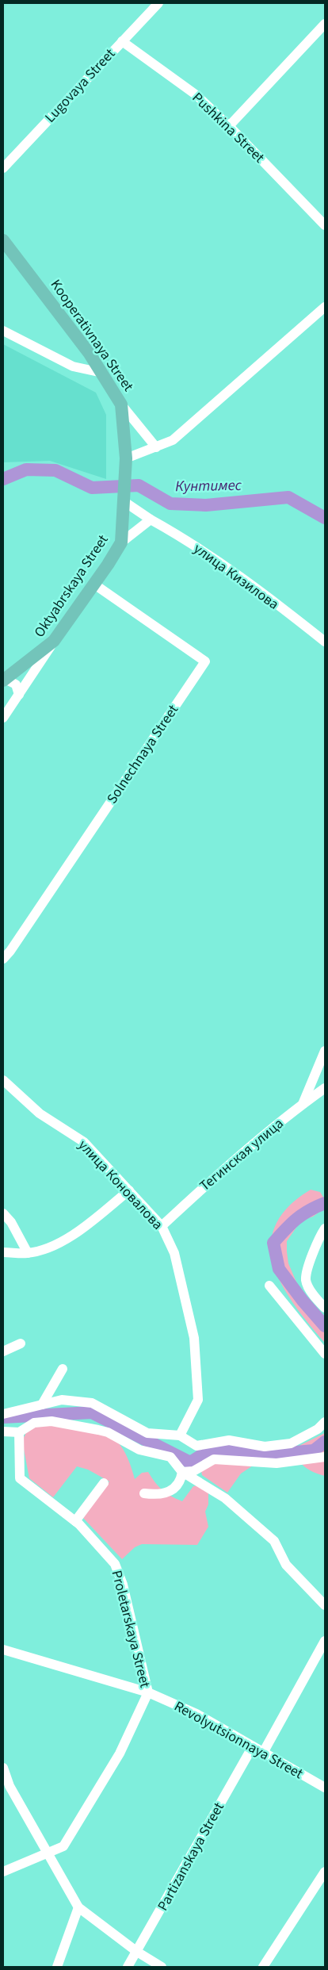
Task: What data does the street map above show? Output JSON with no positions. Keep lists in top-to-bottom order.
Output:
{
  "streets": {
    "main road": ["Kooperativnaya Street", "Oktyabrskaya Street"],
    "street": [
      "Lugovaya Street",
      "Pushkina Street",
      "улица Кизилова",
      "Solnechnaya Street",
      "Тегинская улица",
      "улица Коновалова",
      "Proletarskaya Street",
      "Revolyutsionnaya Street",
      "Partizanskaya Street"
    ]
  },
  "crossings": [
    ["Lugovaya Street", "Pushkina Street"],
    ["Kooperativnaya Street", "Oktyabrskaya Street"],
    ["улица Кизилова", "Oktyabrskaya Street"],
    ["Oktyabrskaya Street", "Solnechnaya Street"],
    ["Тегинская улица", "улица Коновалова"],
    ["Proletarskaya Street", "Revolyutsionnaya Street"],
    ["Revolyutsionnaya Street", "Partizanskaya Street"]
  ],
  "water": ["Кунтимес"]
}
